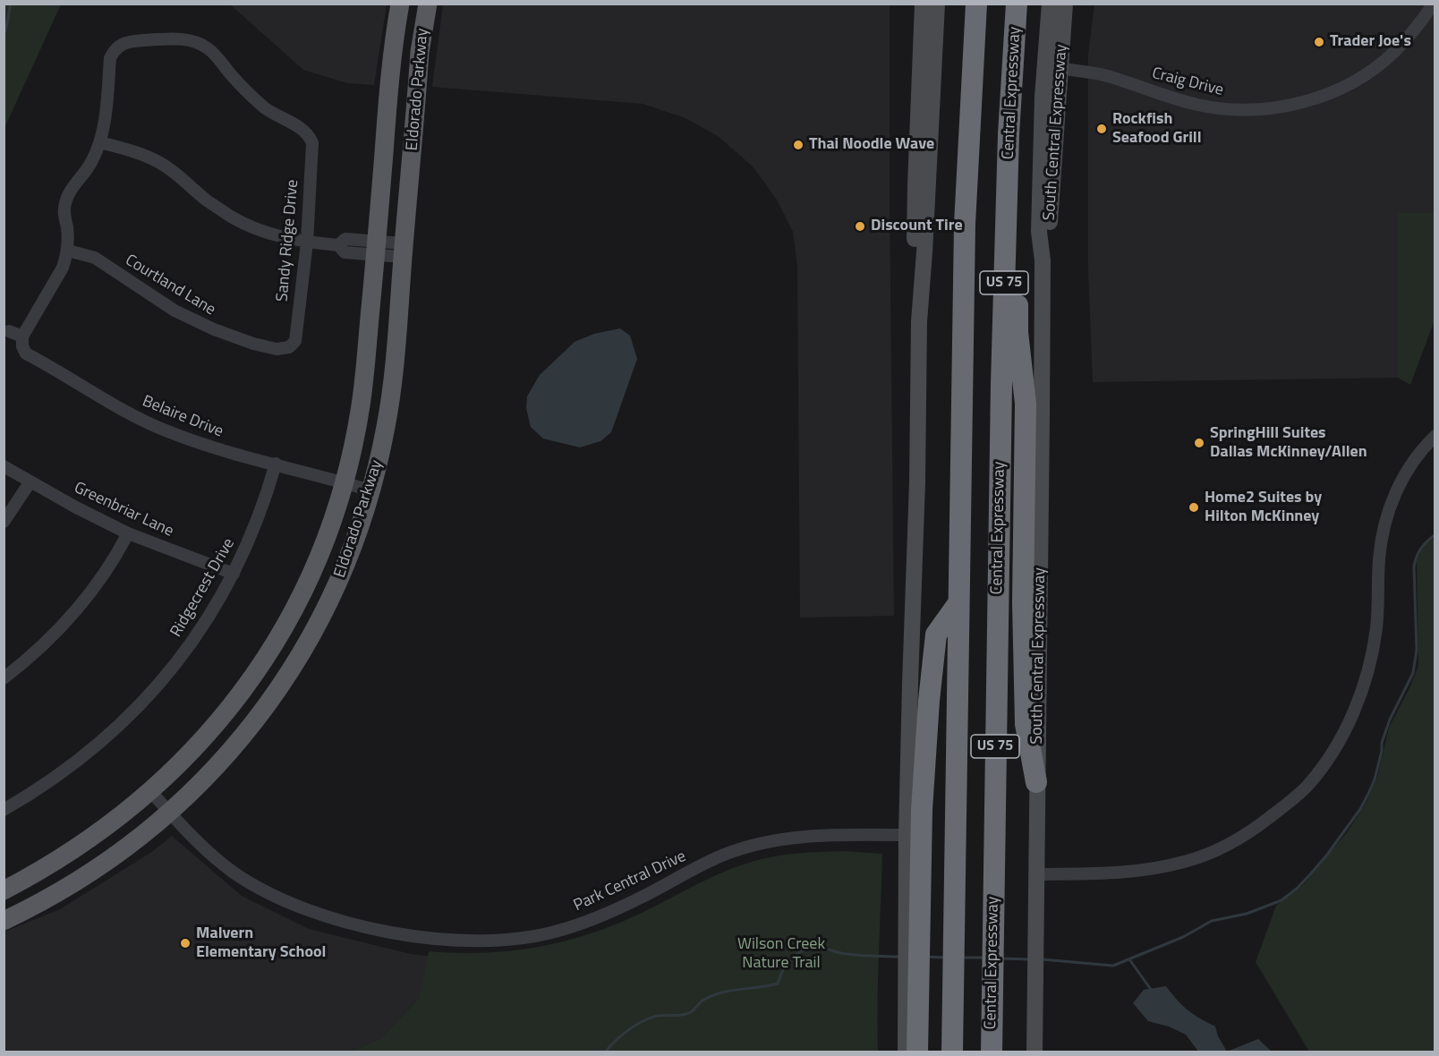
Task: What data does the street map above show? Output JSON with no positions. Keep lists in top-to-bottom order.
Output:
{
  "streets": {
    "highway": ["Central Expressway", "US 75"],
    "main road": ["Eldorado Parkway", "South Central Expressway"],
    "street": [
      "Craig Drive",
      "Sandy Ridge Drive",
      "Courtland Lane",
      "Belaire Drive",
      "Greenbriar Lane",
      "Ridgecrest Drive",
      "Park Central Drive"
    ]
  },
  "crossings": [
    ["Craig Drive", "South Central Expressway"],
    ["Eldorado Parkway", "Belaire Drive"],
    ["Eldorado Parkway", "Park Central Drive"],
    ["Sandy Ridge Drive", "Courtland Lane"],
    ["Belaire Drive", "Ridgecrest Drive"],
    ["Greenbriar Lane", "Ridgecrest Drive"]
  ],
  "parks": ["Wilson Creek Nature Trail"],
  "places": [
    "Trader Joe's",
    "Rockfish Seafood Grill",
    "Thai Noodle Wave",
    "Discount Tire",
    "SpringHill Suites Dallas McKinney/Allen",
    "Home2 Suites by Hilton McKinney",
    "Malvern Elementary School"
  ]
}
